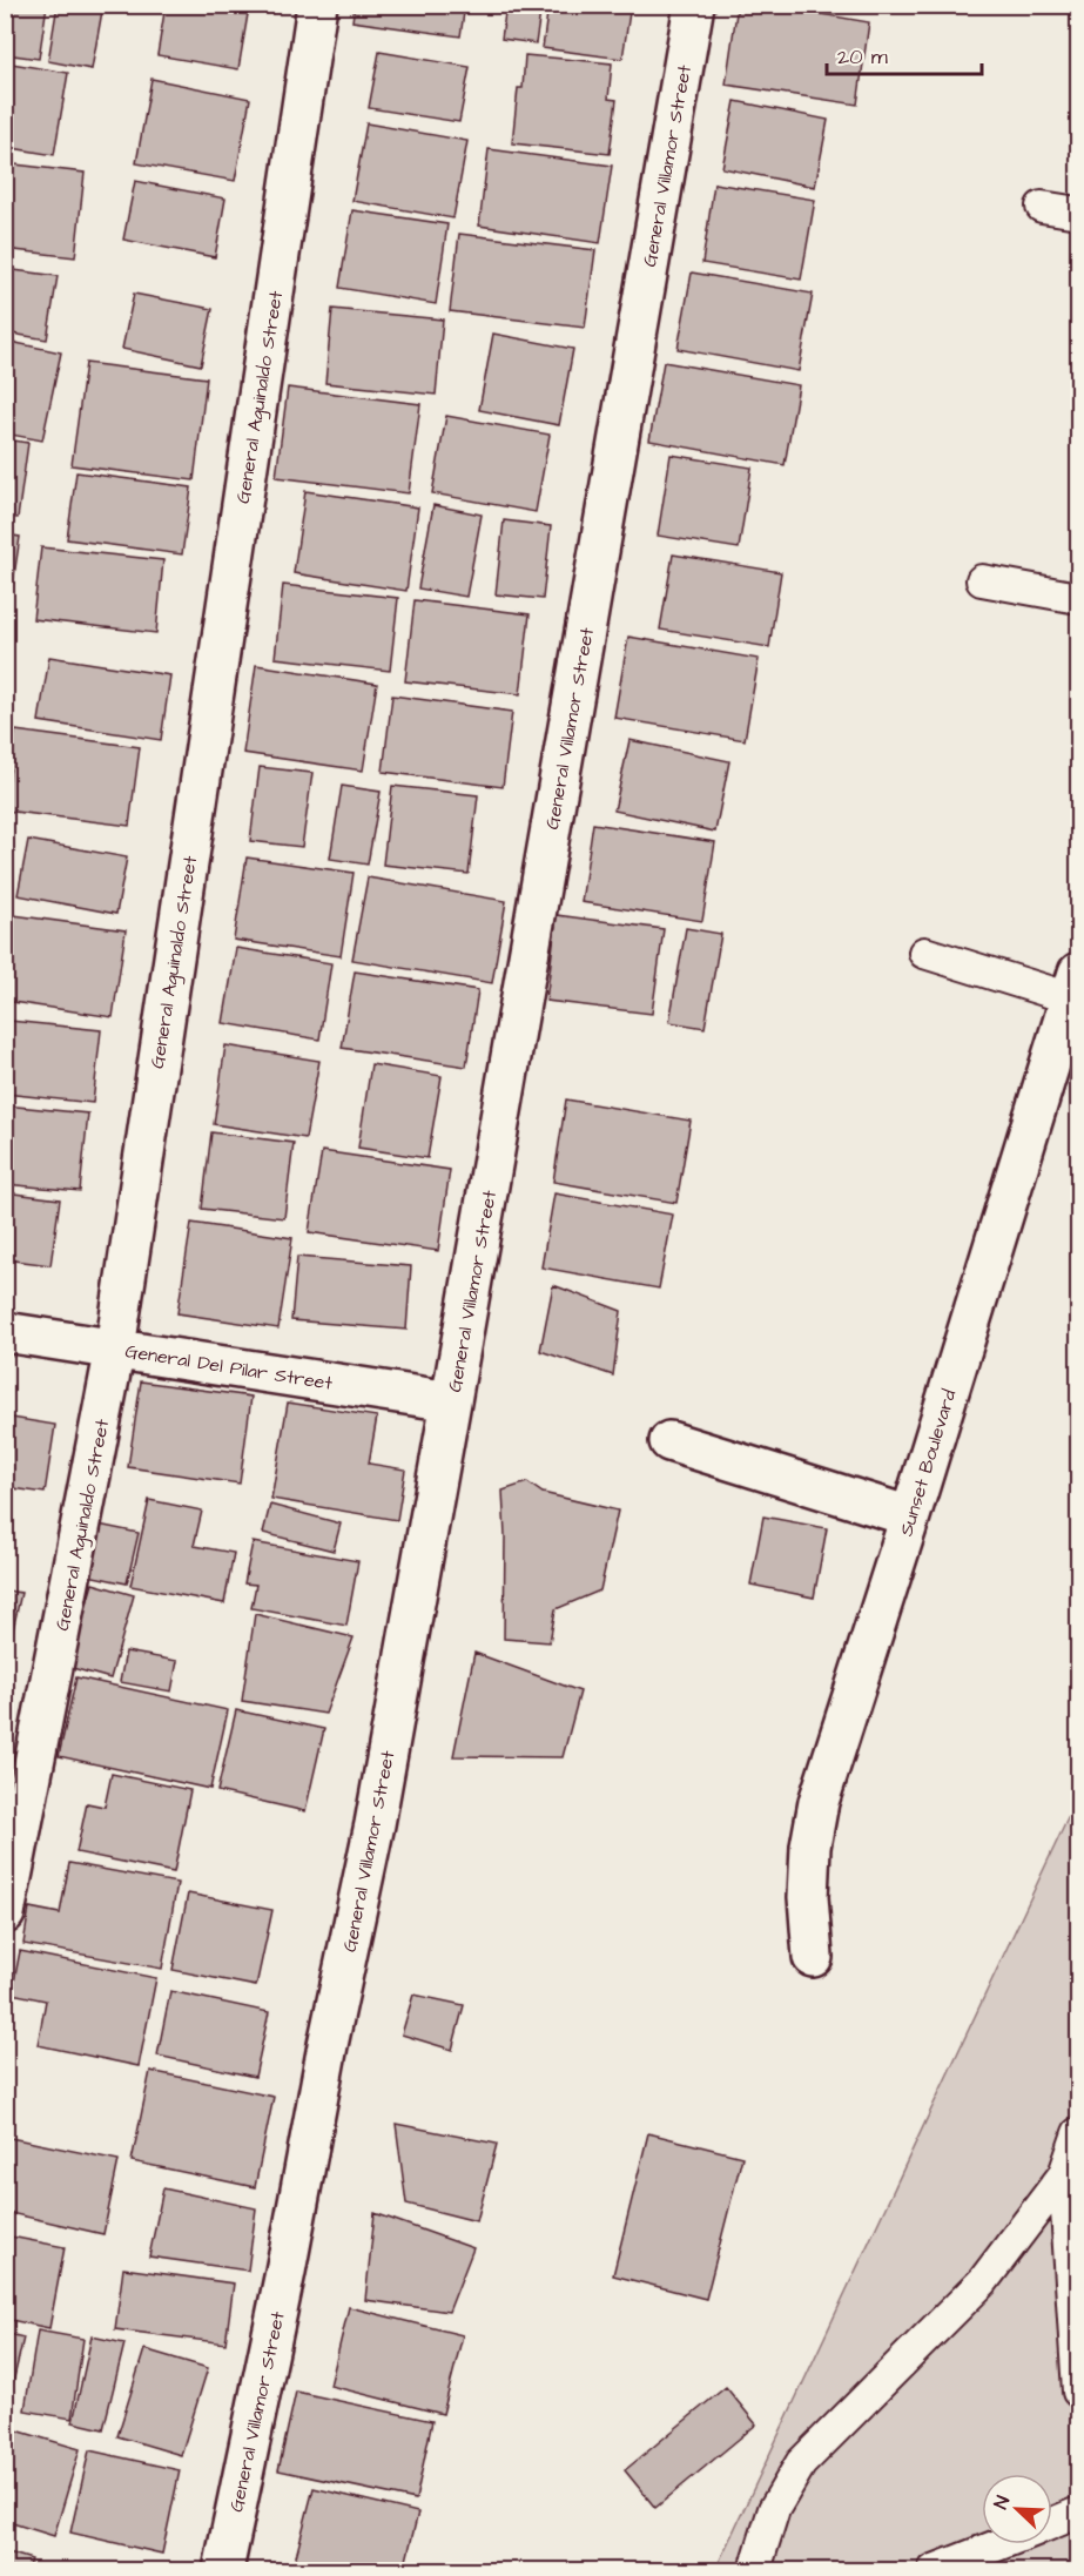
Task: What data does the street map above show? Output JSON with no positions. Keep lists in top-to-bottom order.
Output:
{
  "streets": {
    "street": [
      "General Villamor Street",
      "General Aguinaldo Street",
      "General Del Pilar Street",
      "Sunset Boulevard"
    ]
  },
  "crossings": [
    ["General Villamor Street", "General Del Pilar Street"],
    ["General Aguinaldo Street", "General Del Pilar Street"]
  ],
  "scale_bar": "20 m",
  "north": "top left"
}
